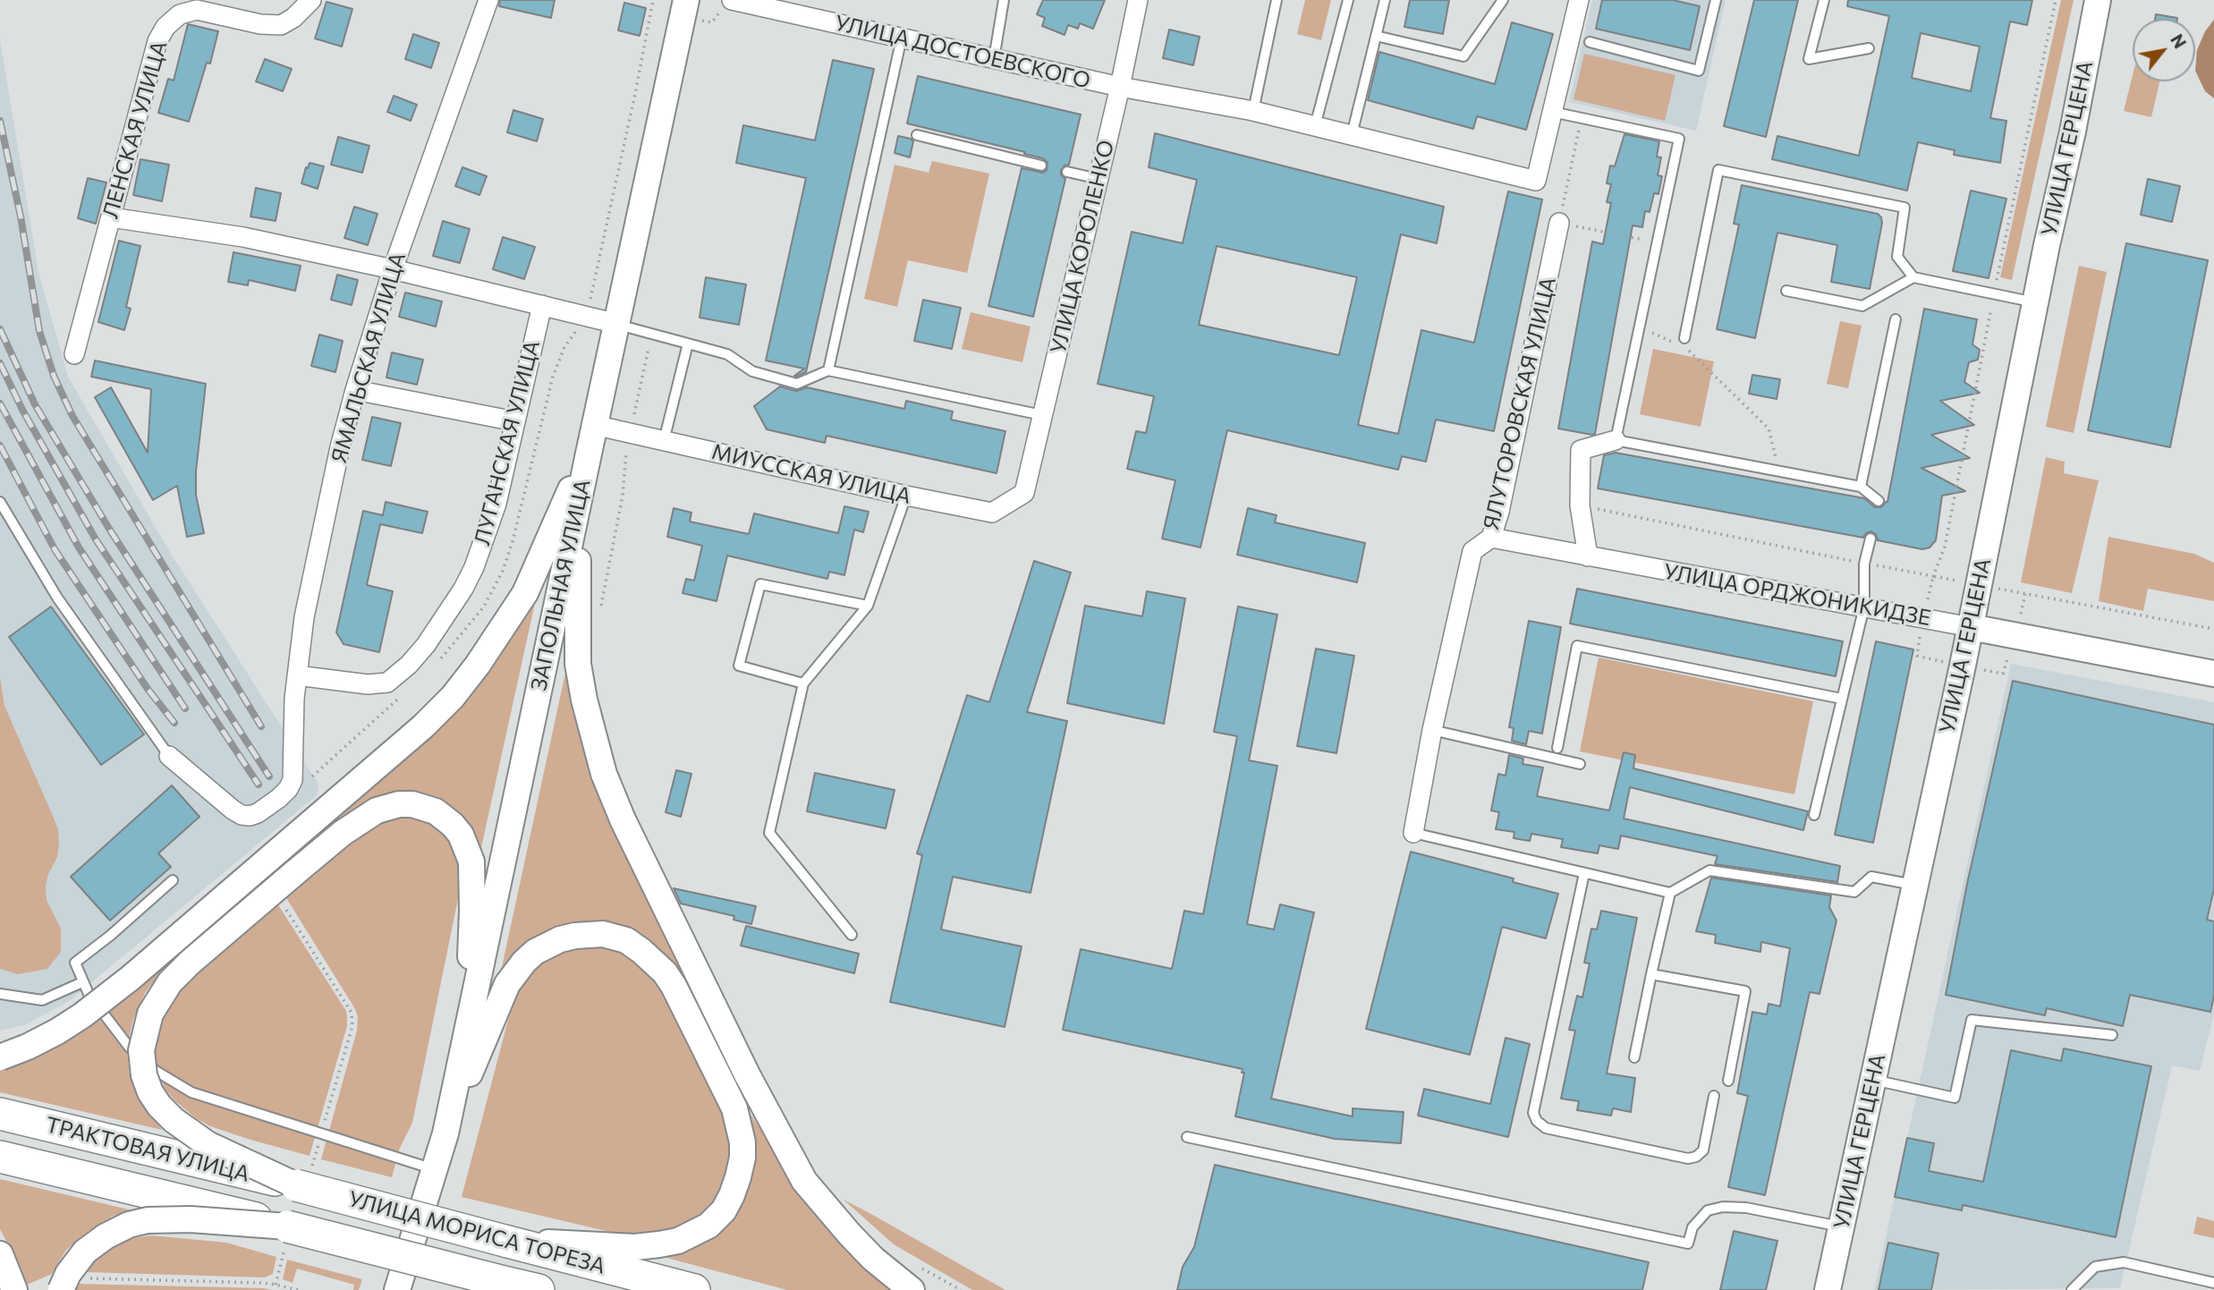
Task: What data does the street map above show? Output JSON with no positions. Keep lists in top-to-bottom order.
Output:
{
  "streets": {
    "main road": ["ТРАКТОВАЯ УЛИЦА", "УЛИЦА МОРИСА ТОРЕЗА"],
    "street": [
      "УЛИЦА ДОСТОЕВСКОГО",
      "ЛЕНСКАЯ УЛИЦА",
      "УЛИЦА ГЕРЦЕНА",
      "УЛИЦА КОРОЛЕНКО",
      "ЯМАЛЬСКАЯ УЛИЦА",
      "ЯЛУТОРОВСКАЯ УЛИЦА",
      "ЛУГАНСКАЯ УЛИЦА",
      "МИУССКАЯ УЛИЦА",
      "ЗАПОЛЬНАЯ УЛИЦА",
      "УЛИЦА ОРДЖОНИКИДЗЕ"
    ]
  },
  "crossings": [
    ["УЛИЦА ДОСТОЕВСКОГО", "УЛИЦА КОРОЛЕНКО"],
    ["УЛИЦА ГЕРЦЕНА", "УЛИЦА ОРДЖОНИКИДЗЕ"],
    ["УЛИЦА КОРОЛЕНКО", "МИУССКАЯ УЛИЦА"],
    ["ЯМАЛЬСКАЯ УЛИЦА", "ЛУГАНСКАЯ УЛИЦА"],
    ["ЯЛУТОРОВСКАЯ УЛИЦА", "УЛИЦА ОРДЖОНИКИДЗЕ"],
    ["МИУССКАЯ УЛИЦА", "ЗАПОЛЬНАЯ УЛИЦА"],
    ["ТРАКТОВАЯ УЛИЦА", "УЛИЦА МОРИСА ТОРЕЗА"]
  ],
  "north": "top right"
}
